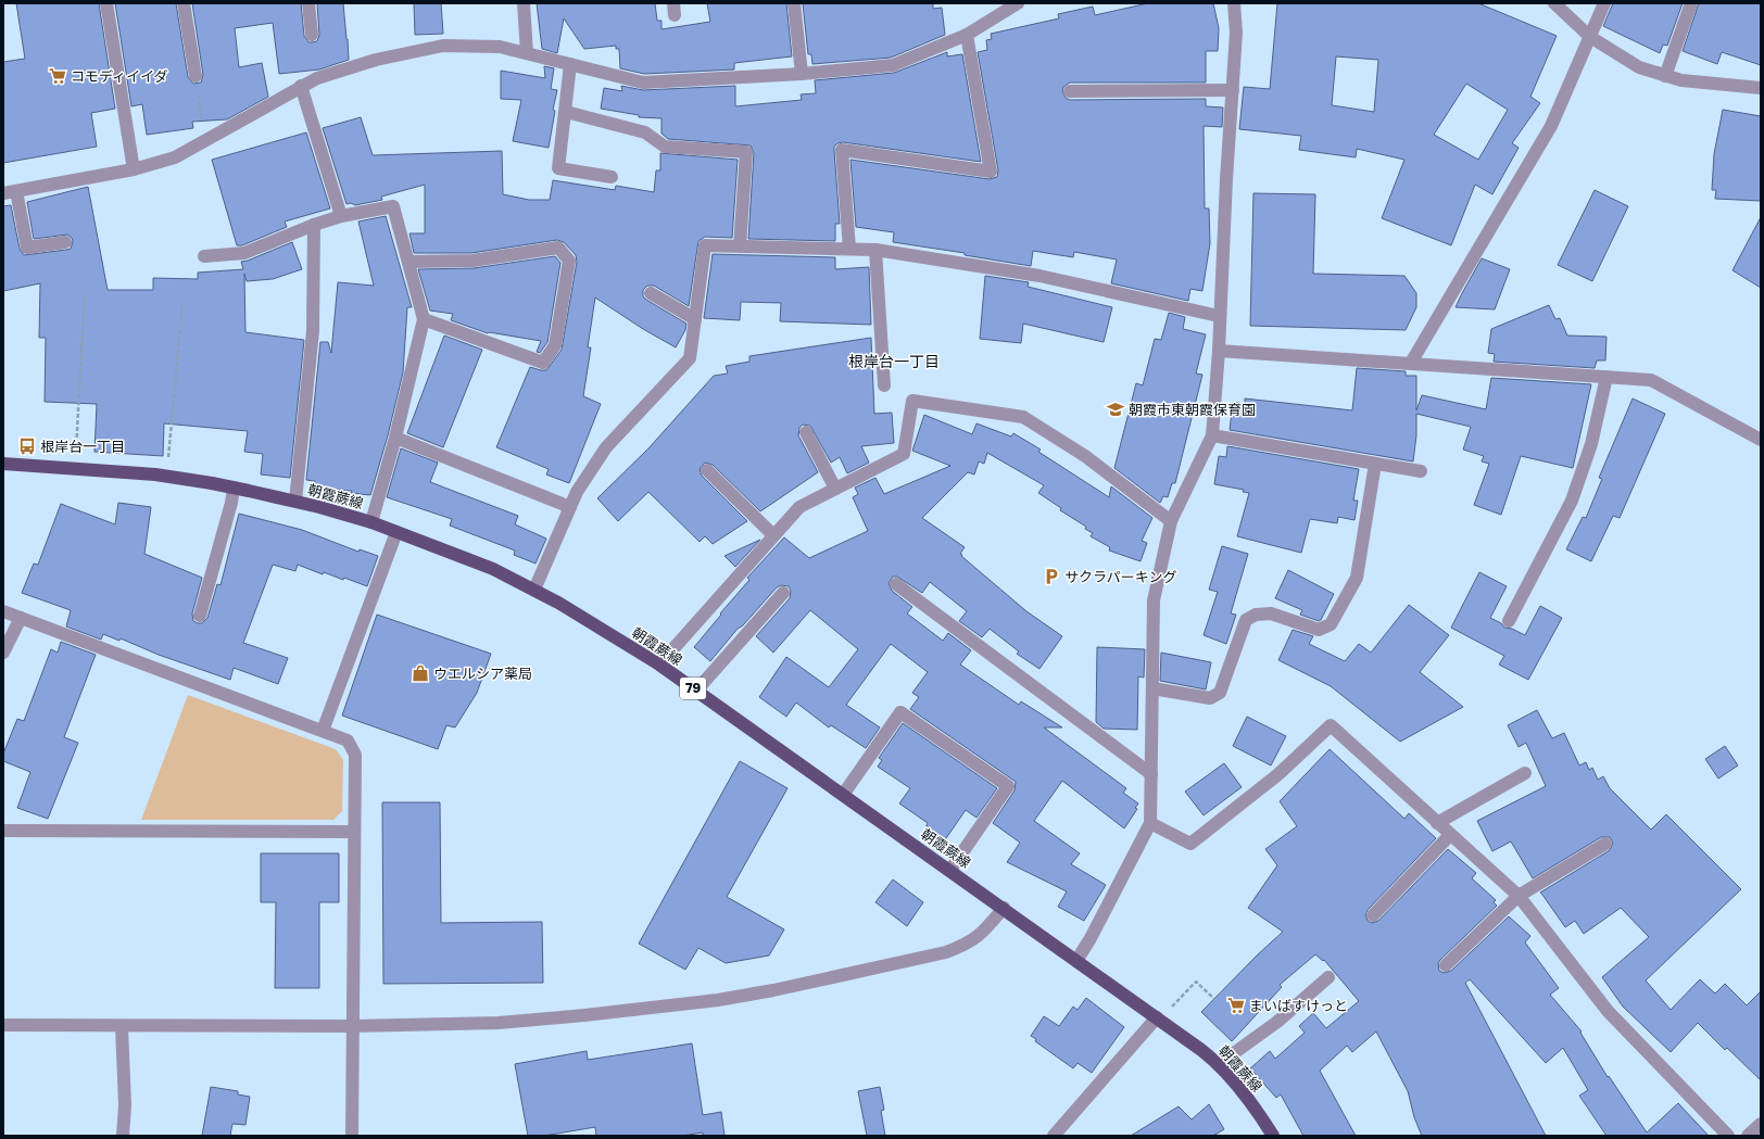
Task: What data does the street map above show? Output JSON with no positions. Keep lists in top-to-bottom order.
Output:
{
  "streets": {
    "main road": ["朝霞蕨線", "79"]
  },
  "districts": ["根岸台一丁目"],
  "places": {
    "supermarket": ["コモディイイダ", "まいばすけっと"],
    "school or university": ["朝霞市東朝霞保育園"],
    "bus stop": ["根岸台一丁目"],
    "parking": ["サクラパーキング"],
    "shop": ["ウエルシア薬局"]
  }
}
